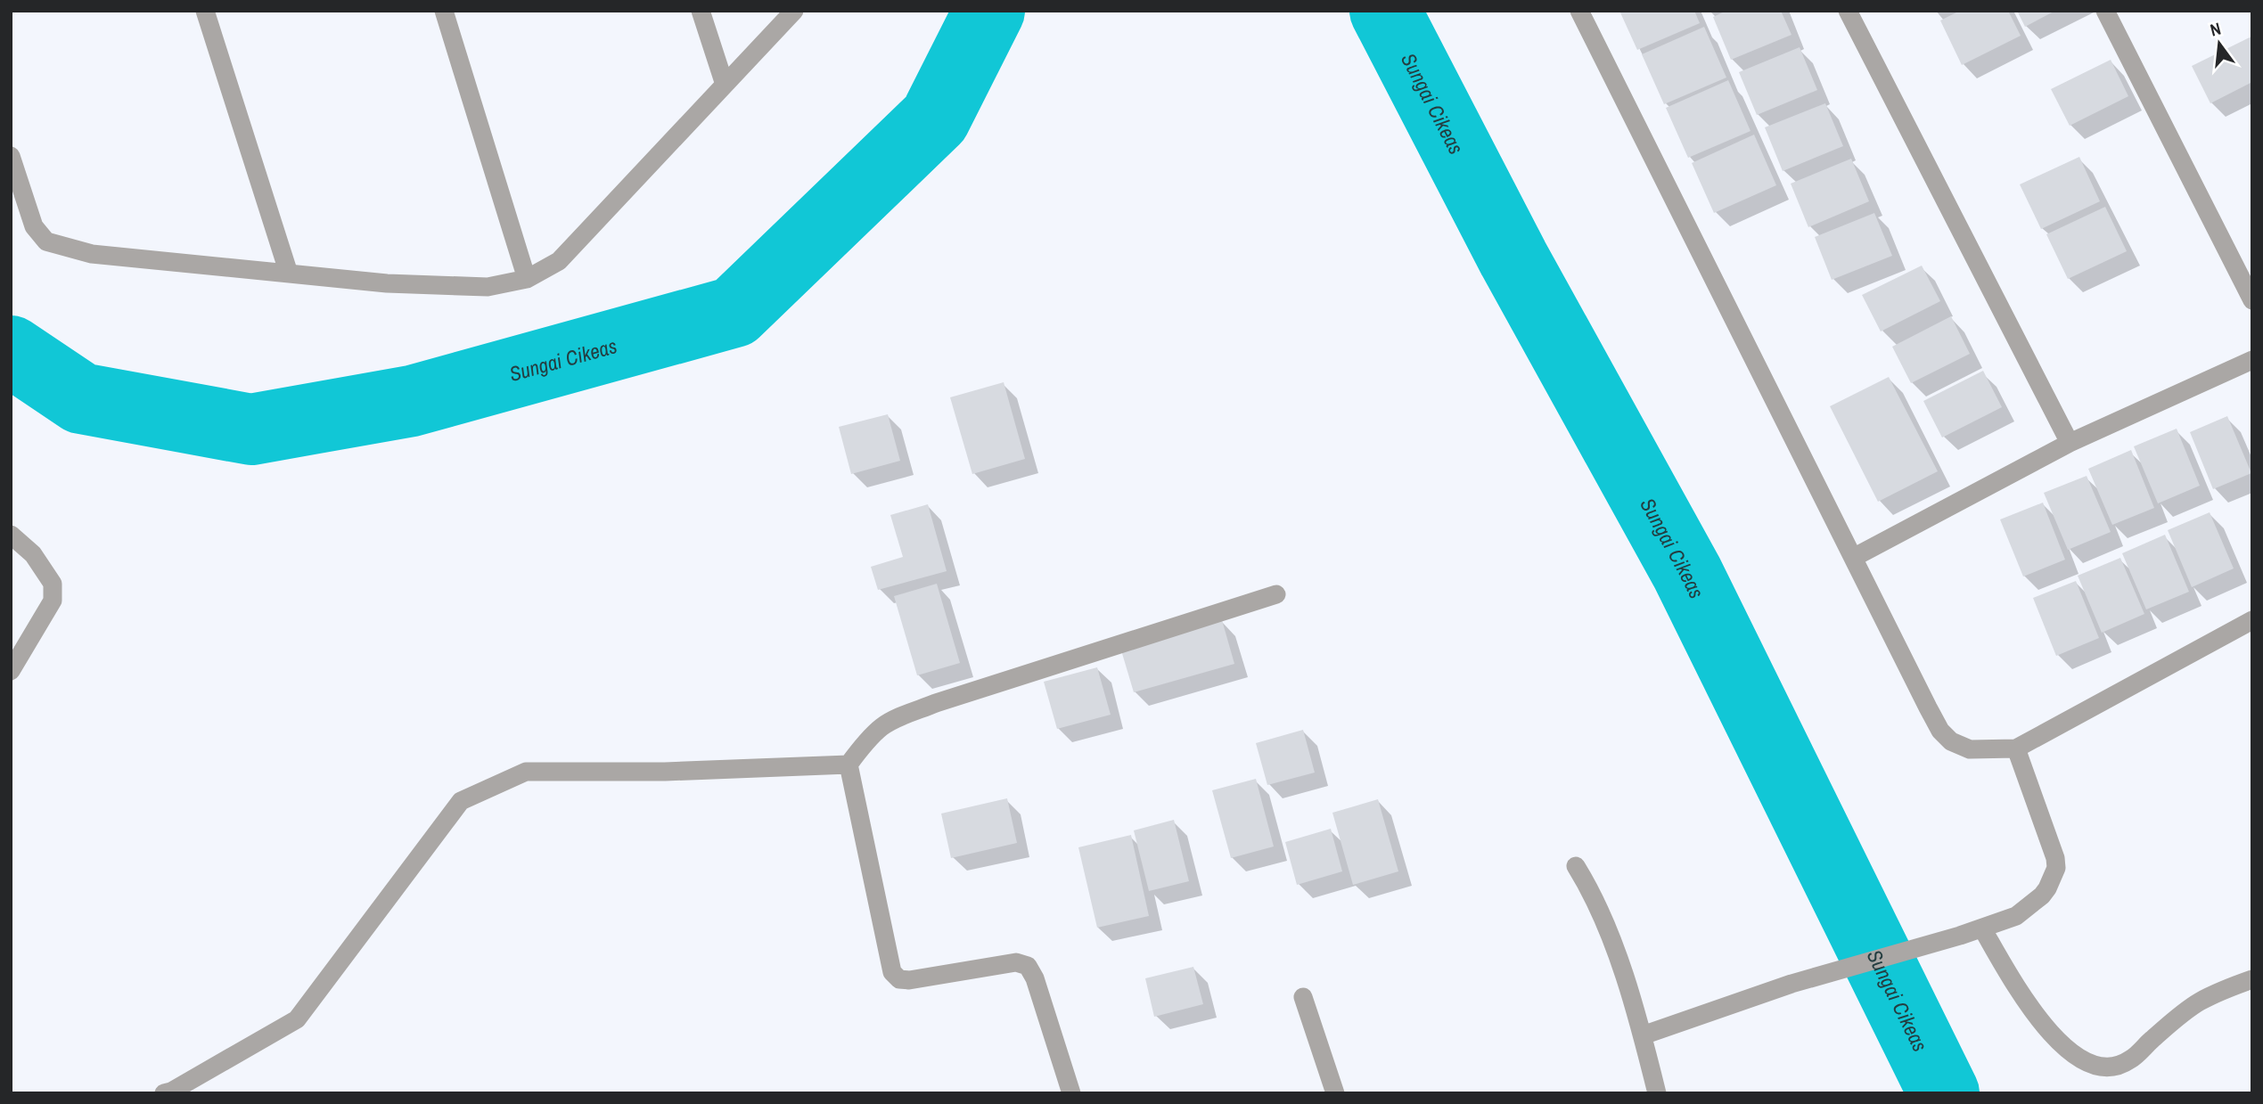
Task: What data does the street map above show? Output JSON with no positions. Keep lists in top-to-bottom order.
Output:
{
  "water": ["Sungai Cikeas"],
  "north": "top"
}
